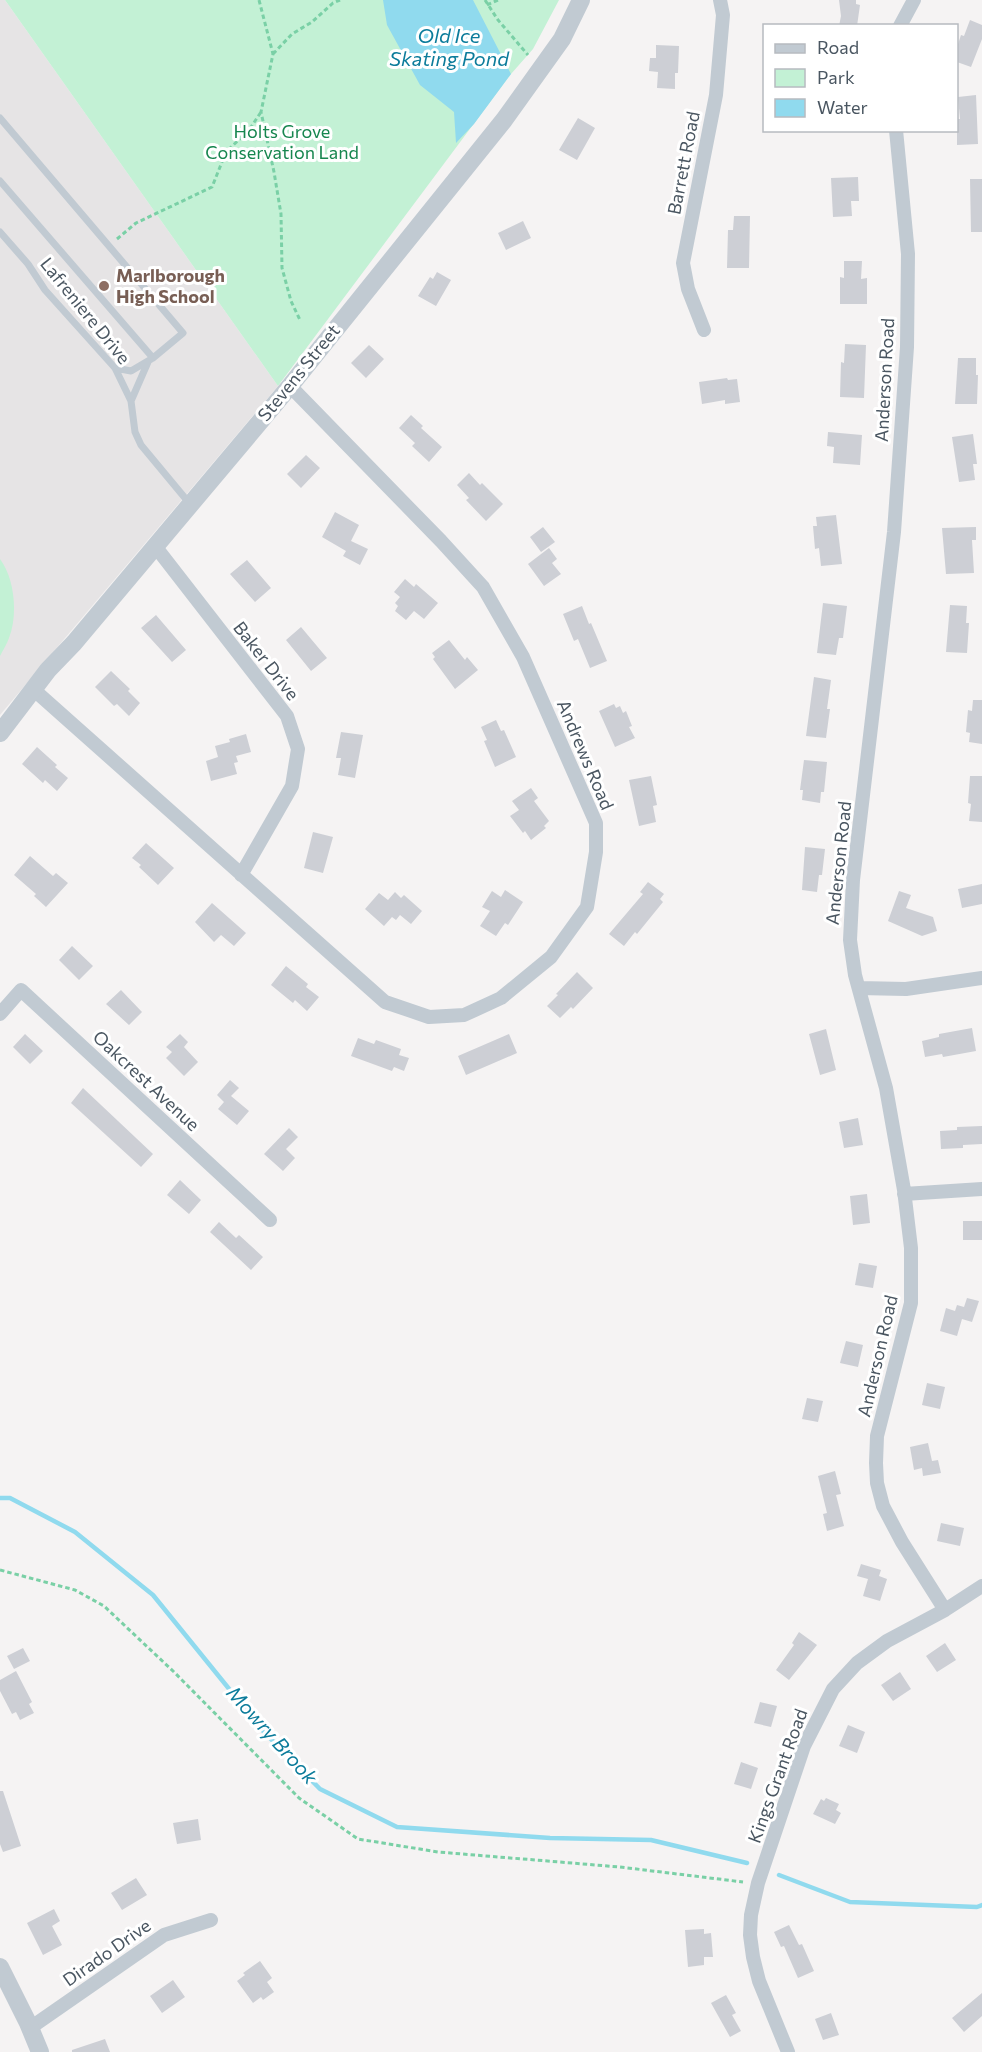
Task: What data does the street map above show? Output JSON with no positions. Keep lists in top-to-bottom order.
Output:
{
  "streets": {
    "street": [
      "Barrett Road",
      "Stevens Street",
      "Anderson Road",
      "Baker Drive",
      "Andrews Road",
      "Oakcrest Avenue",
      "Kings Grant Road",
      "Dirado Drive"
    ],
    "lane": ["Lafreniere Drive"]
  },
  "crossings": [
    ["Lafreniere Drive", "Stevens Street"],
    ["Stevens Street", "Baker Drive"],
    ["Stevens Street", "Andrews Road"],
    ["Anderson Road", "Kings Grant Road"],
    ["Baker Drive", "Andrews Road"]
  ],
  "water": ["Old Ice Skating Pond", "Mowry Brook"],
  "parks": ["Holts Grove Conservation Land"],
  "places": ["Marlborough High School"],
  "legend": ["Road", "Park", "Water"]
}
